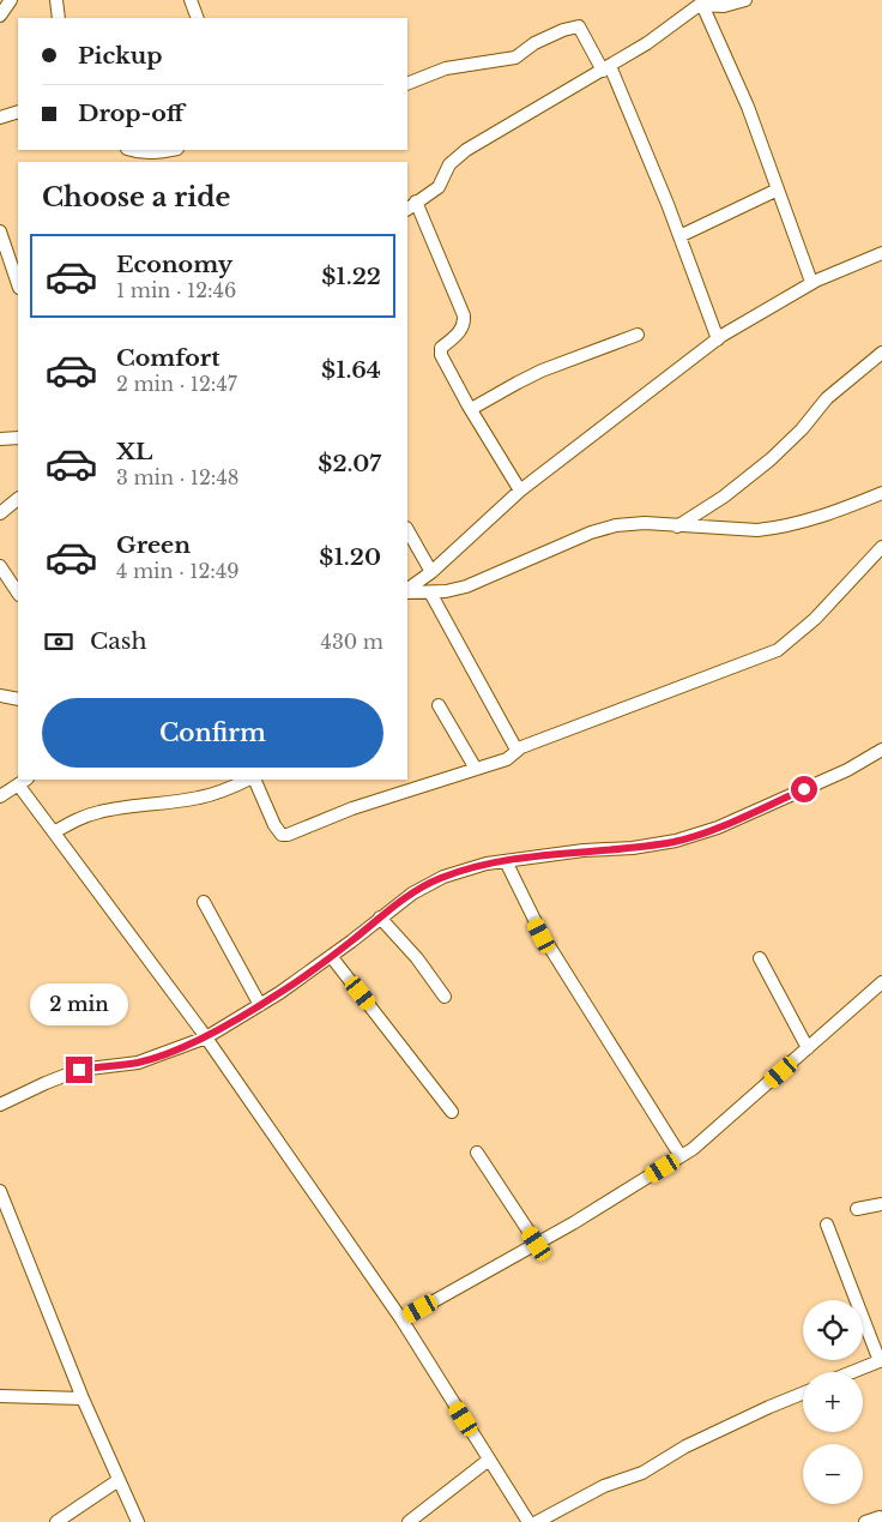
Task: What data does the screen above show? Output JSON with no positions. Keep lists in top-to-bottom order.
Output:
{
  "page": {
    "banner": ["Pickup", "Drop-off"],
    "heading": "Choose a ride",
    "list": [
      {
        "name": "Economy",
        "note": "1 min · 12:46",
        "value": "$1.22"
      },
      {
        "name": "Comfort",
        "note": "2 min · 12:47",
        "value": "$1.64"
      },
      {
        "name": "XL",
        "note": "3 min · 12:48",
        "value": "$2.07"
      },
      {
        "name": "Green",
        "note": "4 min · 12:49",
        "value": "$1.20"
      }
    ],
    "pay": ["Cash", "430 m"],
    "buttons": "Confirm",
    "bubble": "2 min",
    "map_buttons": ["+", "−"]
  }
}
